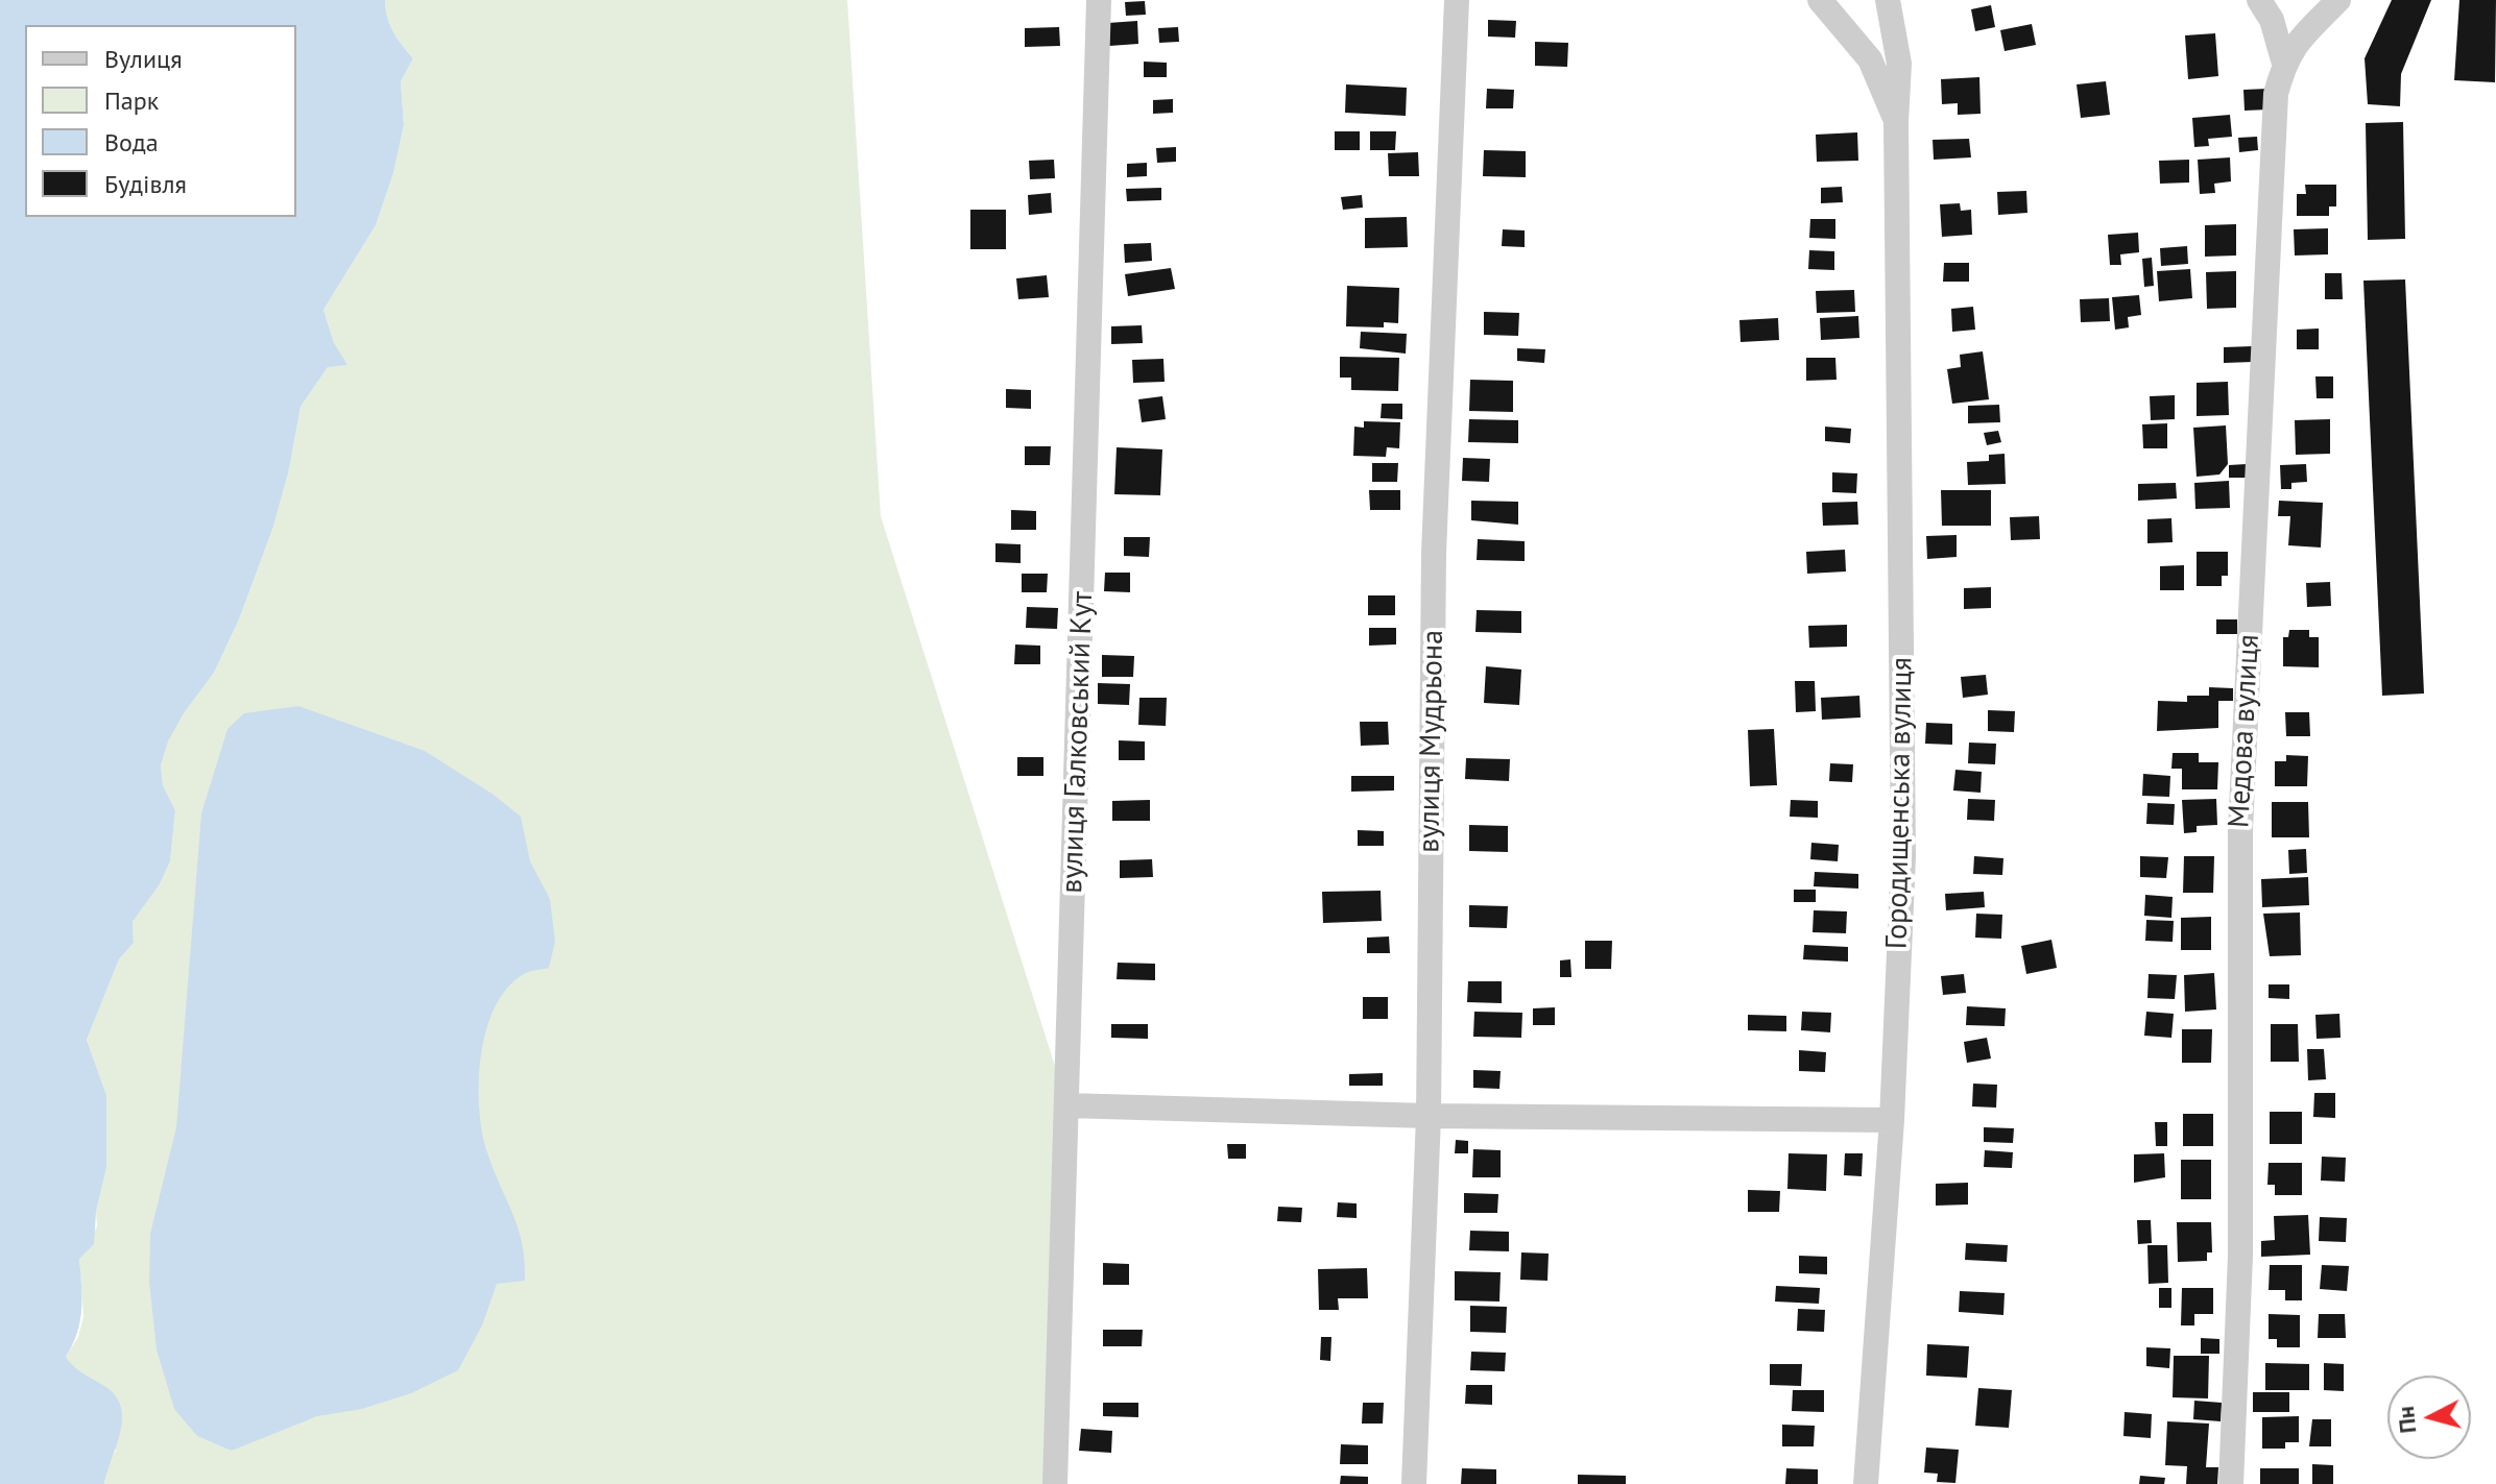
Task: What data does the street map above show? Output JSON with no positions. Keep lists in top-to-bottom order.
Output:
{
  "streets": {
    "street": [
      "Медова вулиця",
      "вулиця Мудрьона",
      "вулиця Галковський Кут",
      "Городищенська вулиця"
    ]
  },
  "legend": [
    "Вулиця",
    "Парк",
    "Вода",
    "Будівля"
  ],
  "north": "left"
}
